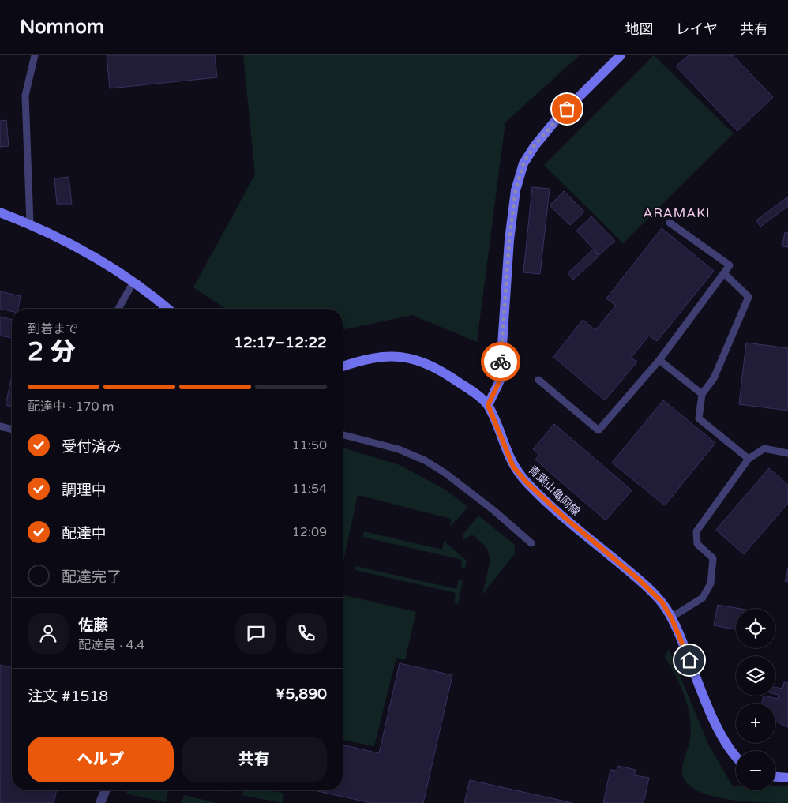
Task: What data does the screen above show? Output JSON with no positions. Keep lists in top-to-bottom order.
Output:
{
  "streets": {
    "street": ["青葉山亀岡線"]
  },
  "districts": ["ARAMAKI"],
  "page": {
    "header": "Nomnom",
    "nav": ["地図", "レイヤ", "共有"],
    "heading": ["2 分", "到着まで", "12:17–12:22"],
    "panel": [
      "佐藤",
      "配達員 · 4.4",
      "注文 #1518",
      "¥5,890"
    ],
    "bar": "配達中 · 170 m",
    "list": [
      ["受付済み", "11:50"],
      ["調理中", "11:54"],
      ["配達中", "12:09"],
      "配達完了"
    ],
    "map_buttons": ["+", "−"],
    "buttons": ["ヘルプ", "共有"]
  }
}
